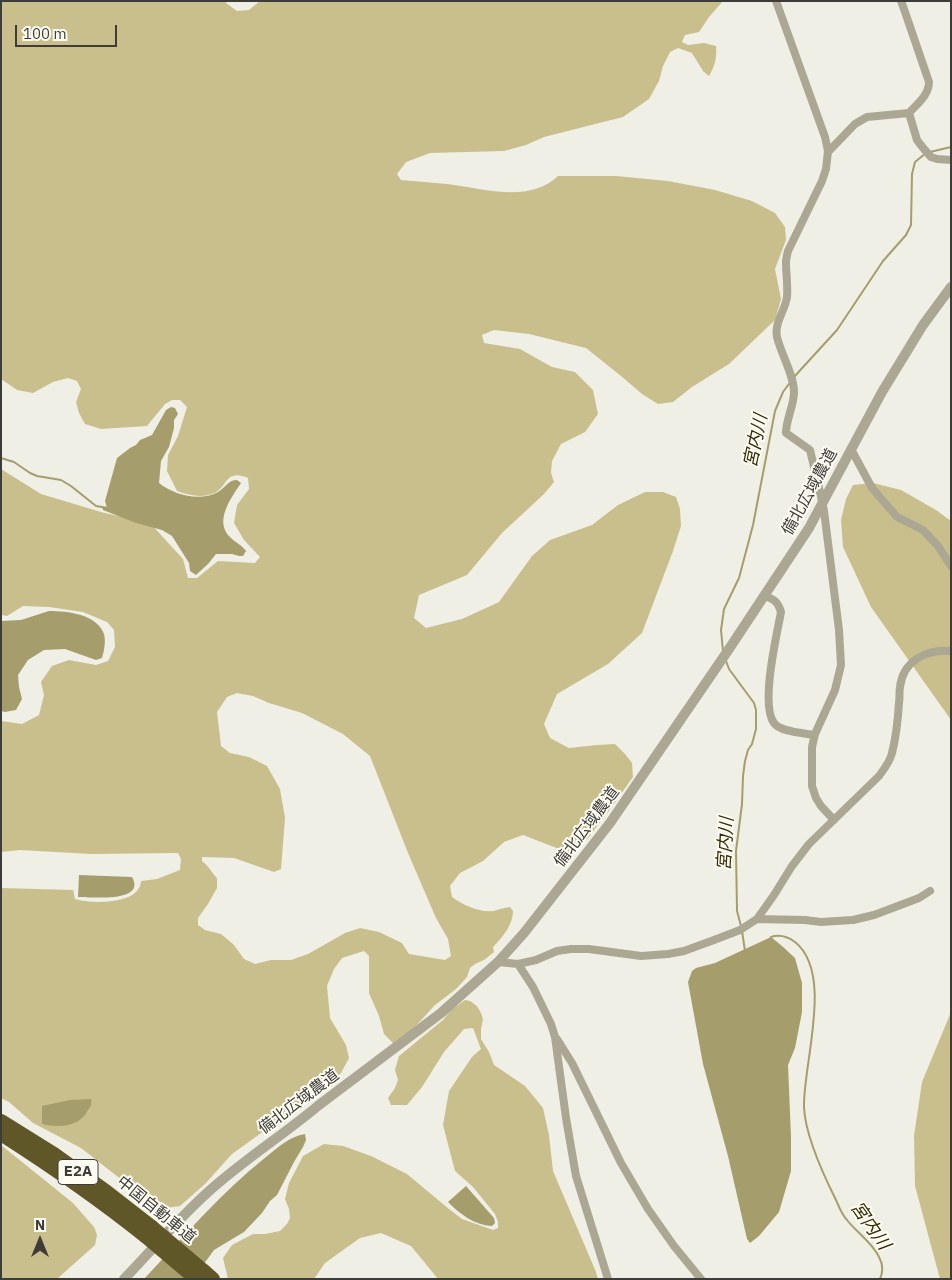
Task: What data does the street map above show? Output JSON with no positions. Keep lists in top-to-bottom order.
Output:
{
  "streets": {
    "highway": ["E2A", "中国自動車道"],
    "street": ["備北広域農道"]
  },
  "water": ["宮内川"],
  "scale_bar": "100 m",
  "north": "top"
}
